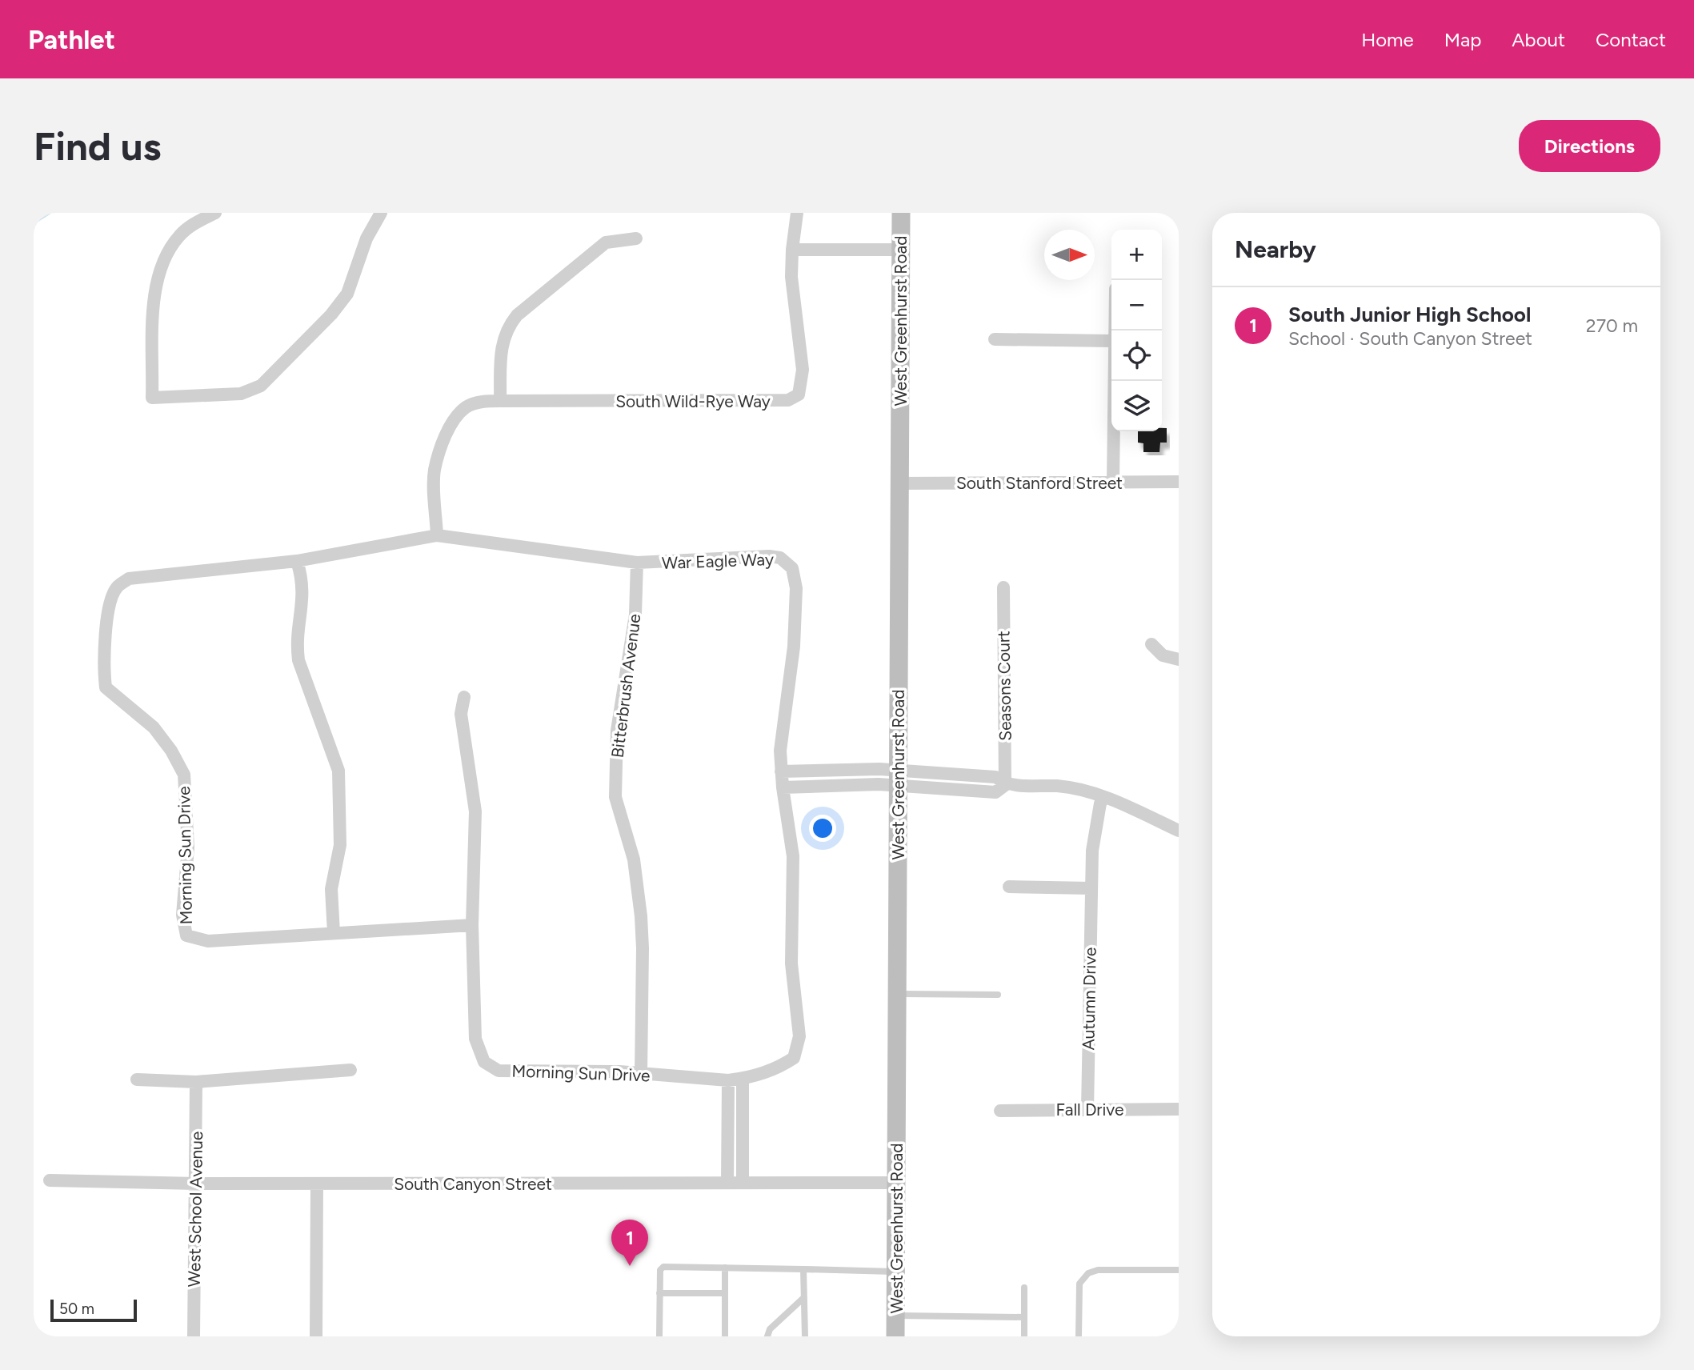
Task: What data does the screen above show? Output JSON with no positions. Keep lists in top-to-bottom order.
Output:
{
  "streets": {
    "main road": ["West Greenhurst Road"],
    "street": [
      "South Wild-Rye Way",
      "South Stanford Street",
      "War Eagle Way",
      "Bitterbrush Avenue",
      "Seasons Court",
      "Morning Sun Drive",
      "Autumn Drive",
      "Fall Drive",
      "South Canyon Street",
      "West School Avenue"
    ]
  },
  "crossings": [
    ["West Greenhurst Road", "South Stanford Street"],
    ["West Greenhurst Road", "South Canyon Street"],
    ["War Eagle Way", "Bitterbrush Avenue"],
    ["War Eagle Way", "Morning Sun Drive"],
    ["Bitterbrush Avenue", "Morning Sun Drive"],
    ["Autumn Drive", "Fall Drive"],
    ["South Canyon Street", "West School Avenue"]
  ],
  "scale_bar": "50 m",
  "north": "right",
  "page": {
    "header": "Pathlet",
    "nav": [
      "Home",
      "Map",
      "About",
      "Contact"
    ],
    "buttons": "Directions",
    "title": "Find us",
    "heading": "Nearby",
    "map_buttons": ["+", "−"],
    "list": [
      {
        "mark": "1",
        "name": "South Junior High School",
        "note": "School · South Canyon Street",
        "value": "270 m"
      }
    ],
    "pins": "1",
    "scale": "50 m"
  }
}
